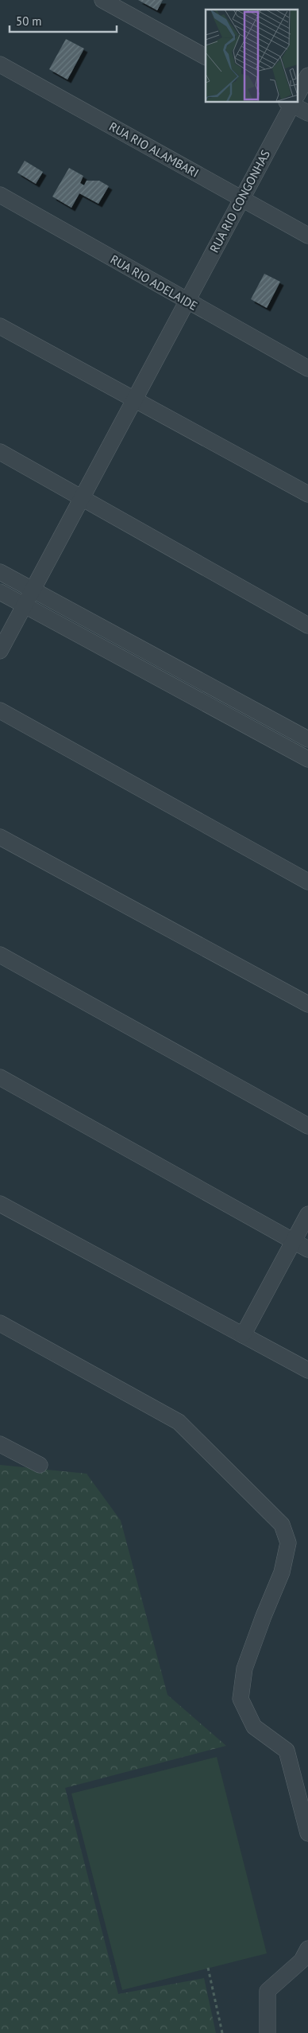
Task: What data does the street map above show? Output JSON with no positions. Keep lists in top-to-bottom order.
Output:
{
  "streets": {
    "street": ["RUA RIO ALAMBARI", "RUA RIO CONGONHAS", "RUA RIO ADELAIDE"]
  },
  "crossings": [
    ["RUA RIO ALAMBARI", "RUA RIO CONGONHAS"],
    ["RUA RIO CONGONHAS", "RUA RIO ADELAIDE"]
  ],
  "scale_bar": "50 m"
}
